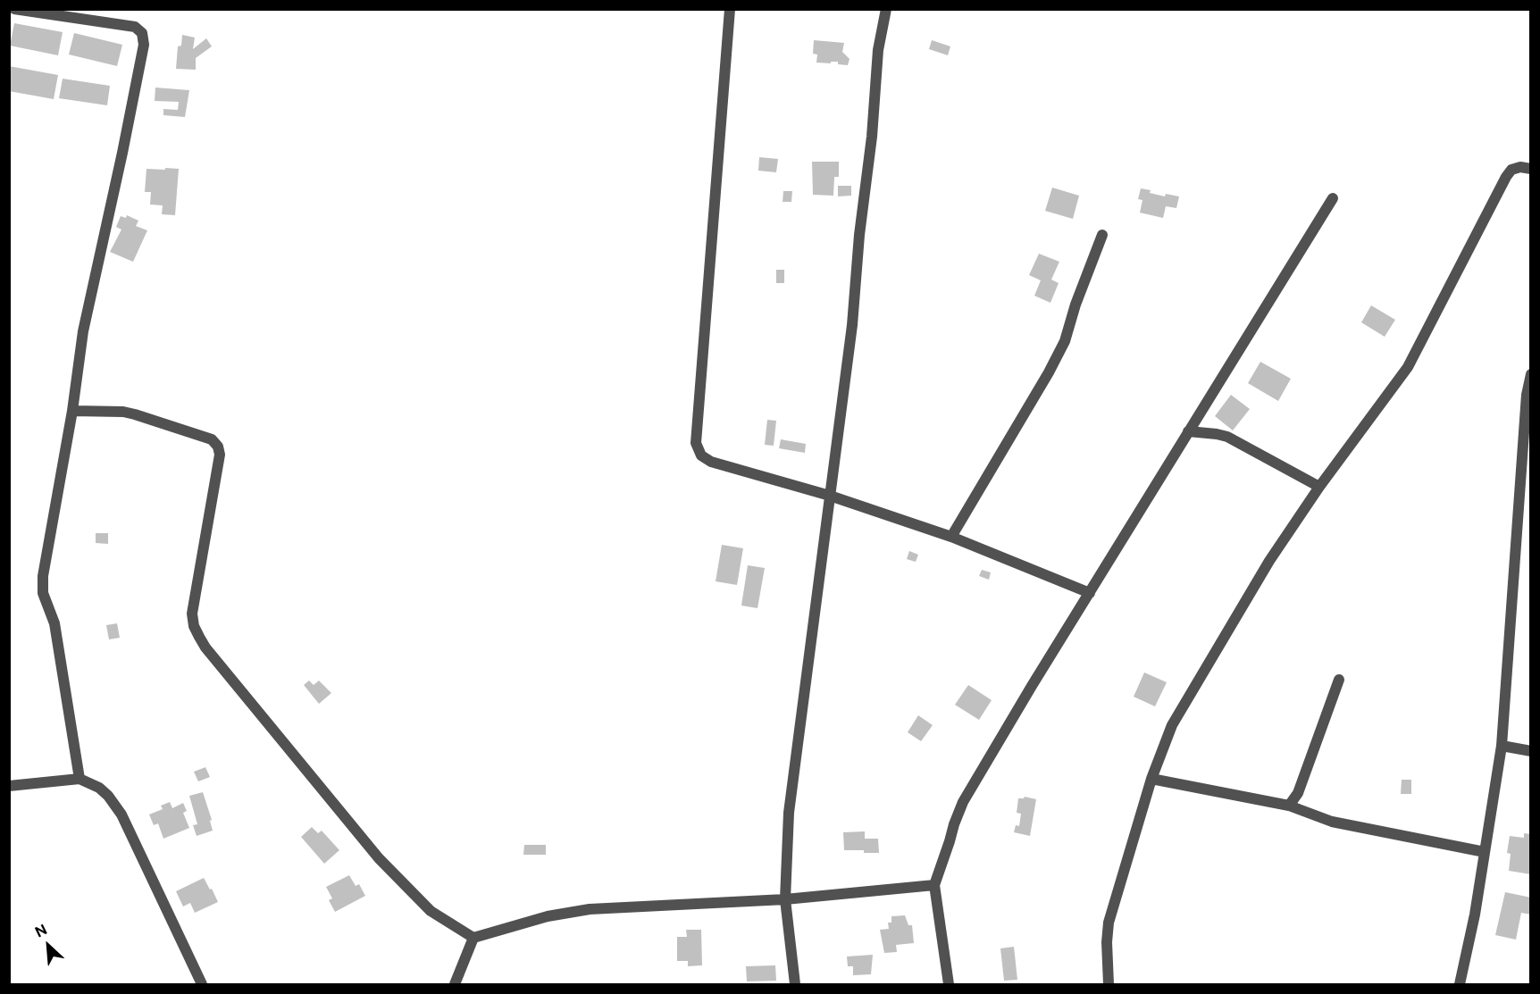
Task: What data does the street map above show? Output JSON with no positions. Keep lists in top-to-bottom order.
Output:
{
  "north": "top left"
}
